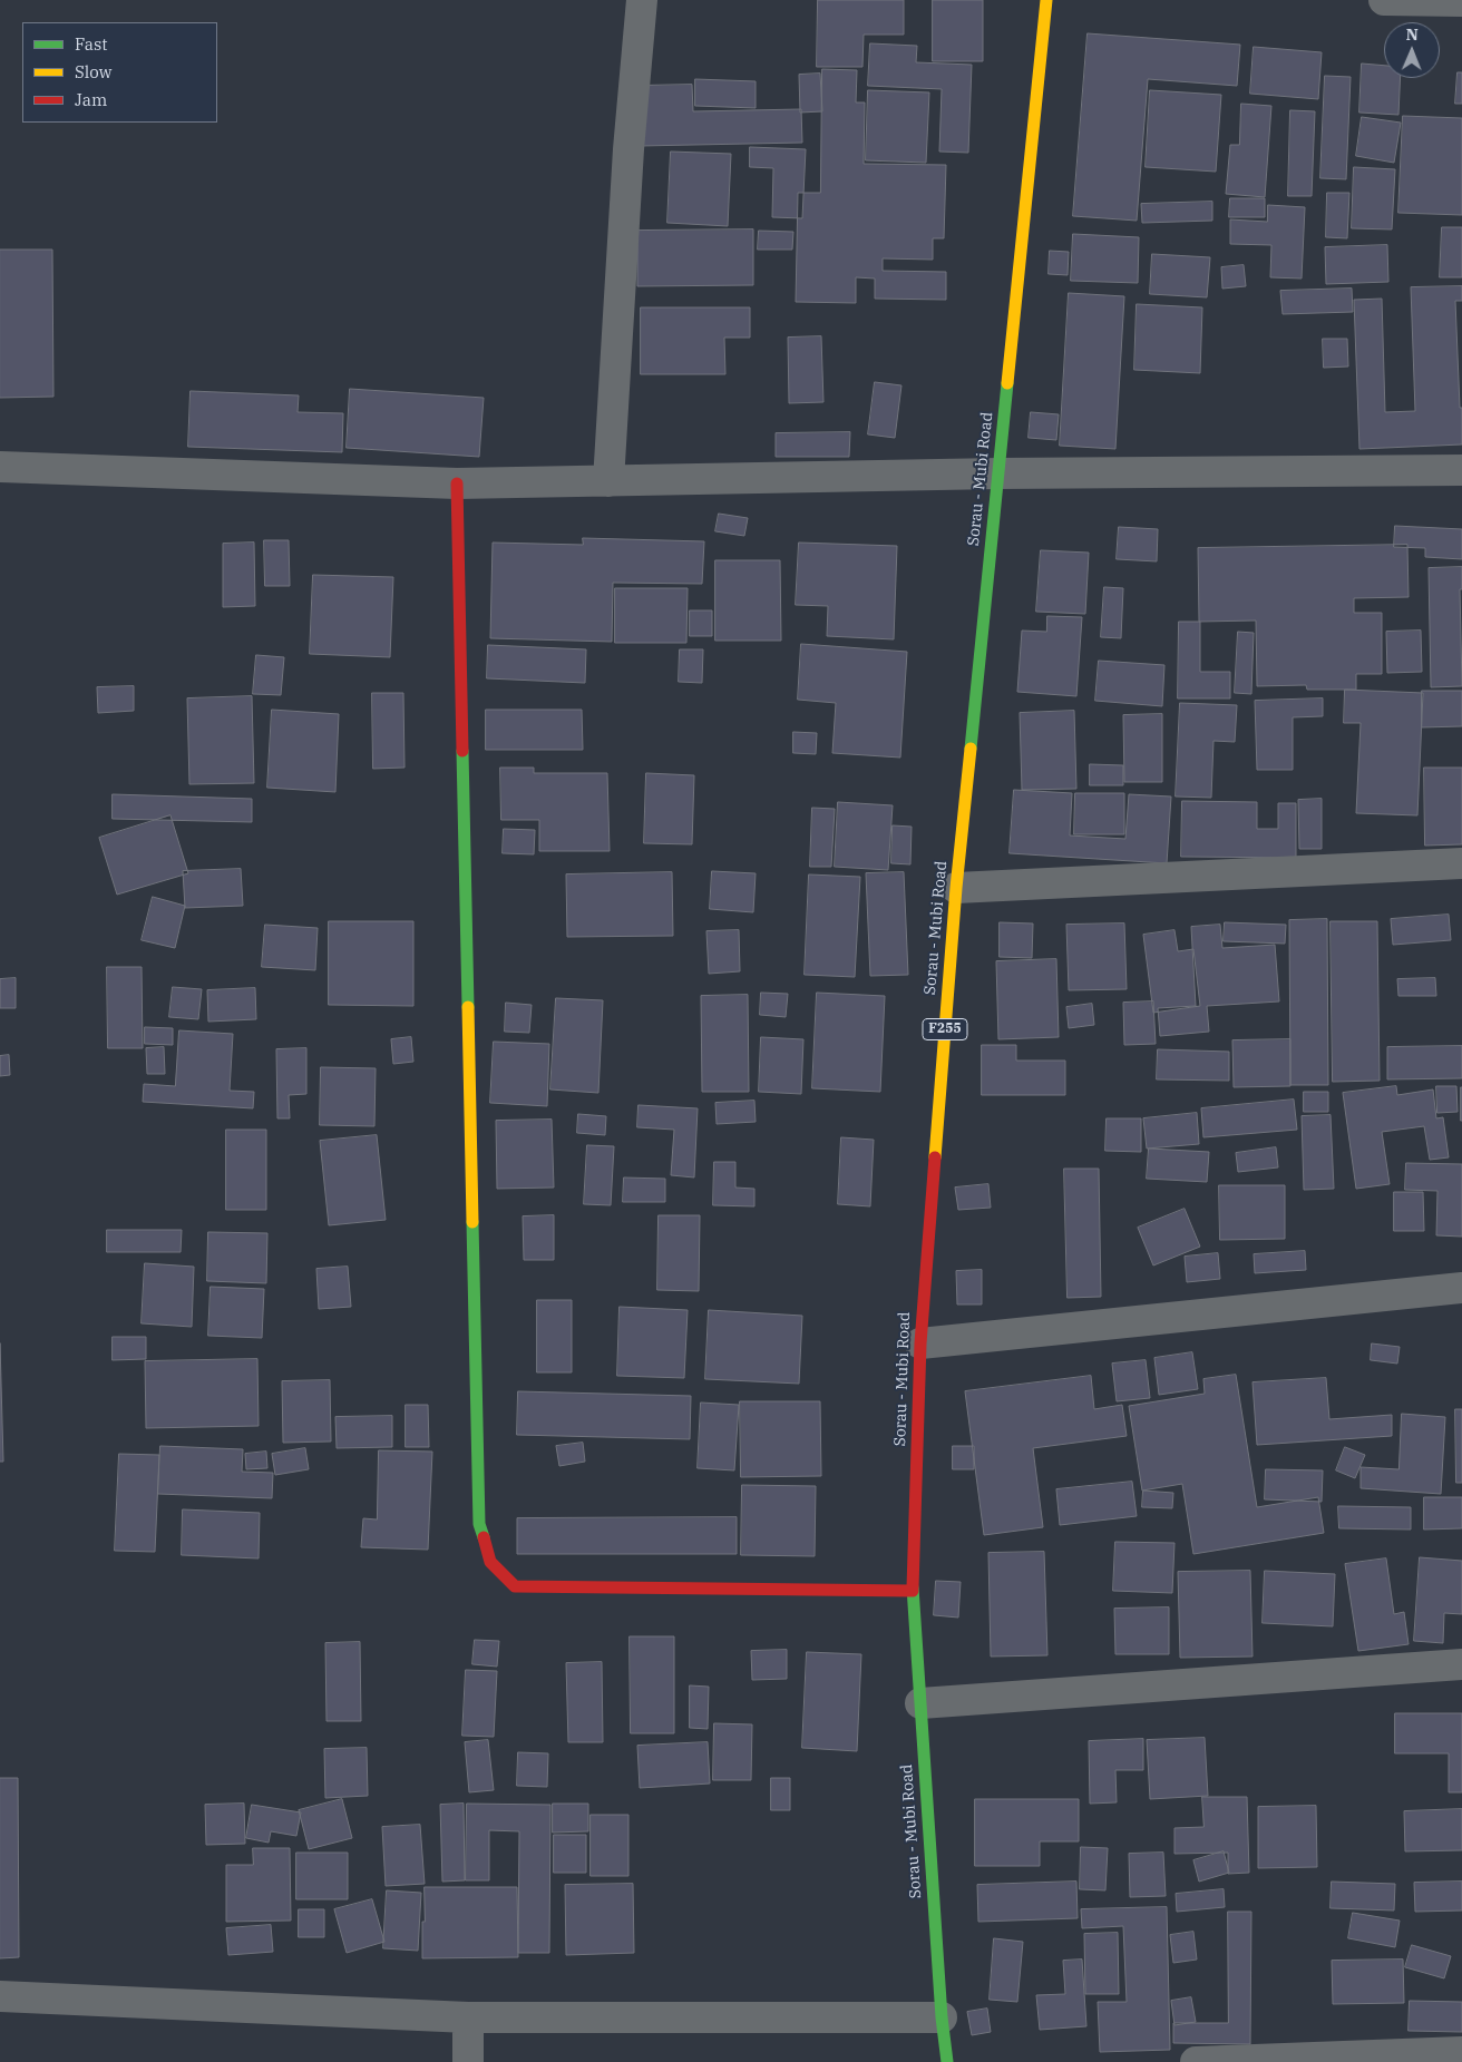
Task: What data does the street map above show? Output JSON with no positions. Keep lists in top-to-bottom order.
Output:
{
  "streets": {
    "main road": ["Sorau - Mubi Road", "F255"]
  },
  "legend": ["Fast", "Slow", "Jam"],
  "north": "top"
}
